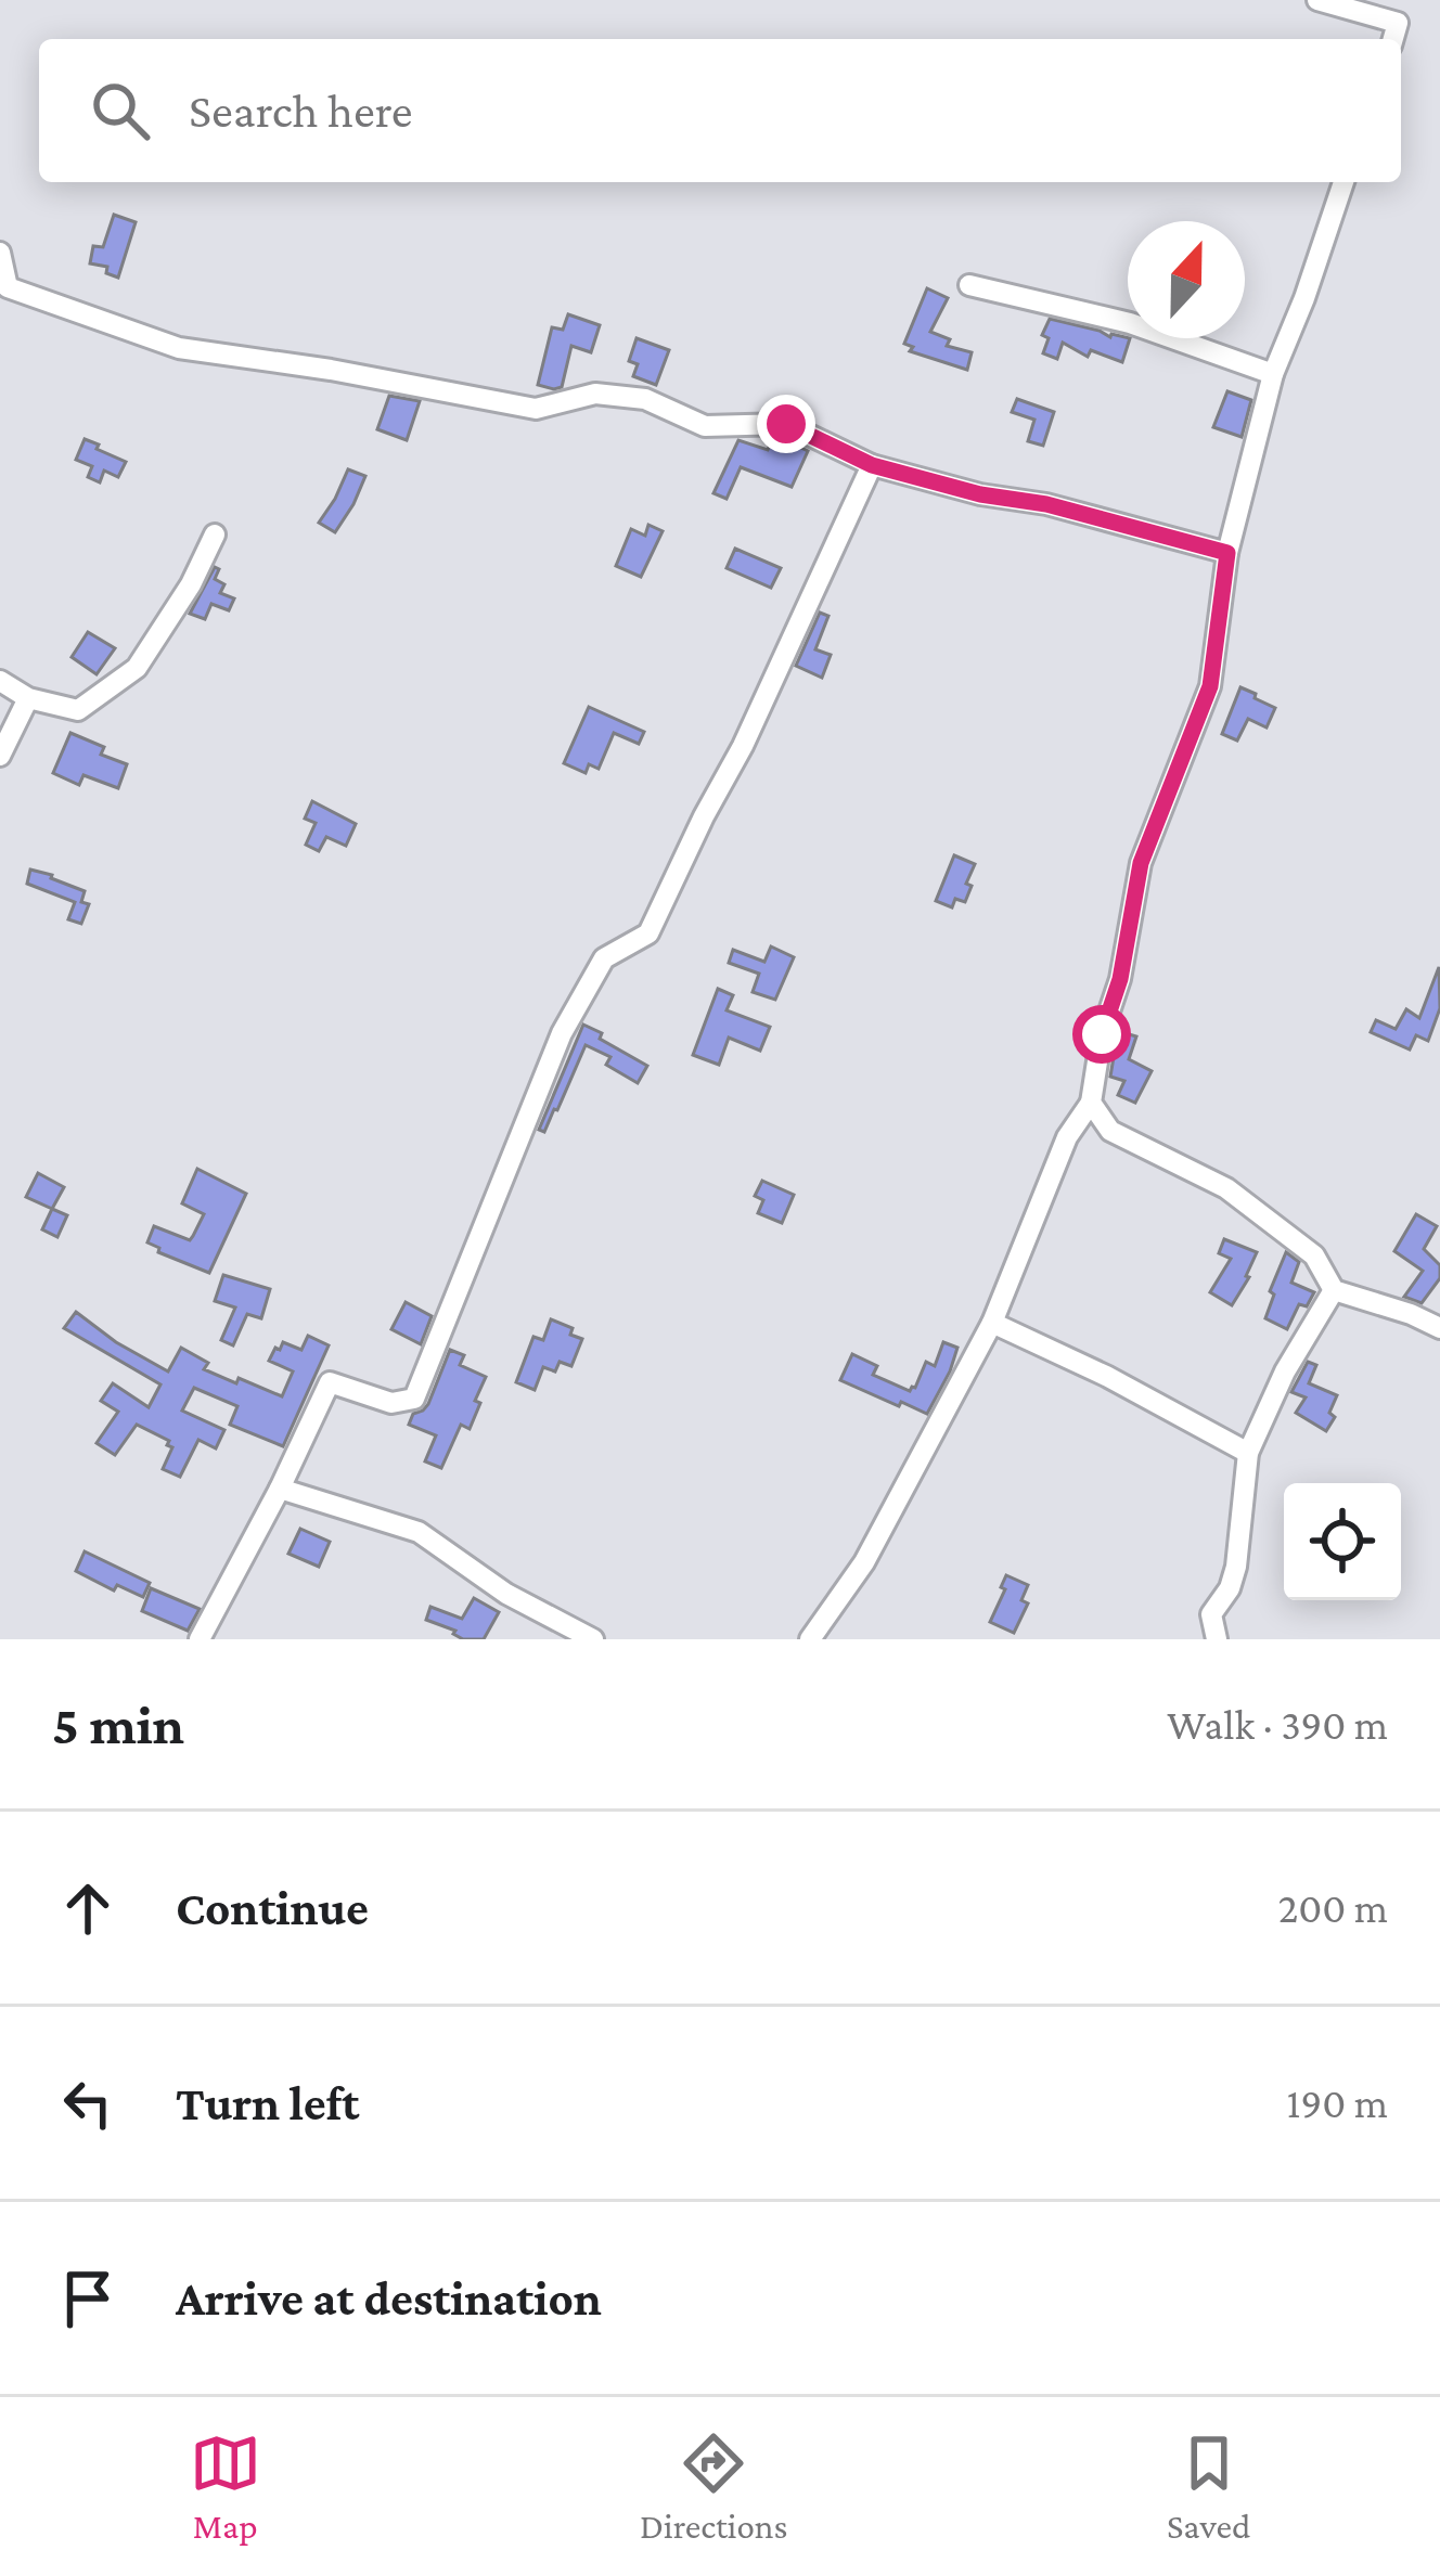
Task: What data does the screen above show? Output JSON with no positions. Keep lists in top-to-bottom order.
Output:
{
  "north": "top",
  "page": {
    "search": "Search here",
    "heading": ["5 min", "Walk · 390 m"],
    "list": [
      ["Continue", "200 m"],
      ["Turn left", "190 m"],
      "Arrive at destination"
    ],
    "nav": ["Map", "Directions", "Saved"]
  }
}
